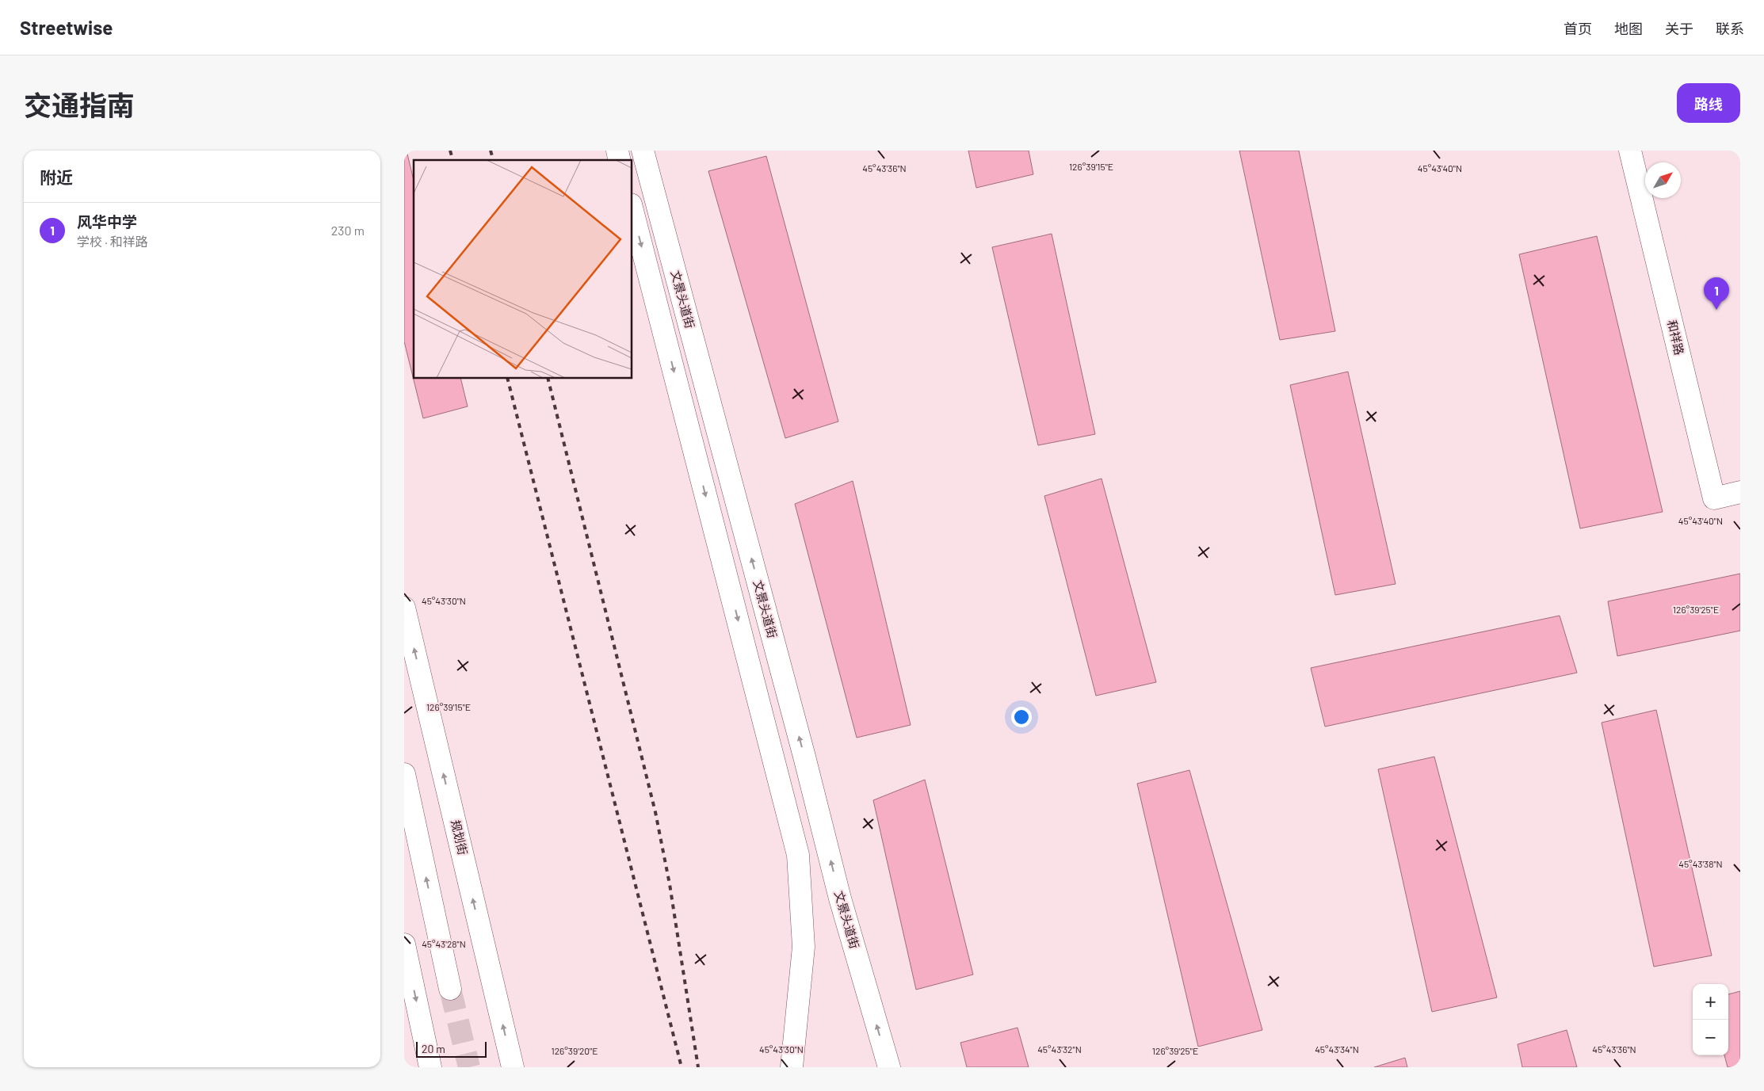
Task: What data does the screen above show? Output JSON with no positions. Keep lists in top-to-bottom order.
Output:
{
  "streets": {
    "main road": ["文景头道街", "和祥路", "规划街"]
  },
  "scale_bar": "20 m",
  "north": "top right",
  "page": {
    "header": "Streetwise",
    "nav": [
      "首页",
      "地图",
      "关于",
      "联系"
    ],
    "title": "交通指南",
    "buttons": "路线",
    "heading": "附近",
    "list": [
      {
        "mark": "1",
        "name": "风华中学",
        "note": "学校 · 和祥路",
        "value": "230 m"
      }
    ],
    "pins": "1",
    "map_buttons": ["+", "−"],
    "scale": "20 m"
  },
  "coordinates": [
    "126°39'15\"E",
    "45°43'36\"N",
    "45°43'40\"N",
    "45°43'30\"N",
    "126°39'25\"E",
    "45°43'38\"N",
    "45°43'28\"N",
    "45°43'32\"N",
    "45°43'34\"N",
    "126°39'20\"E"
  ]
}
